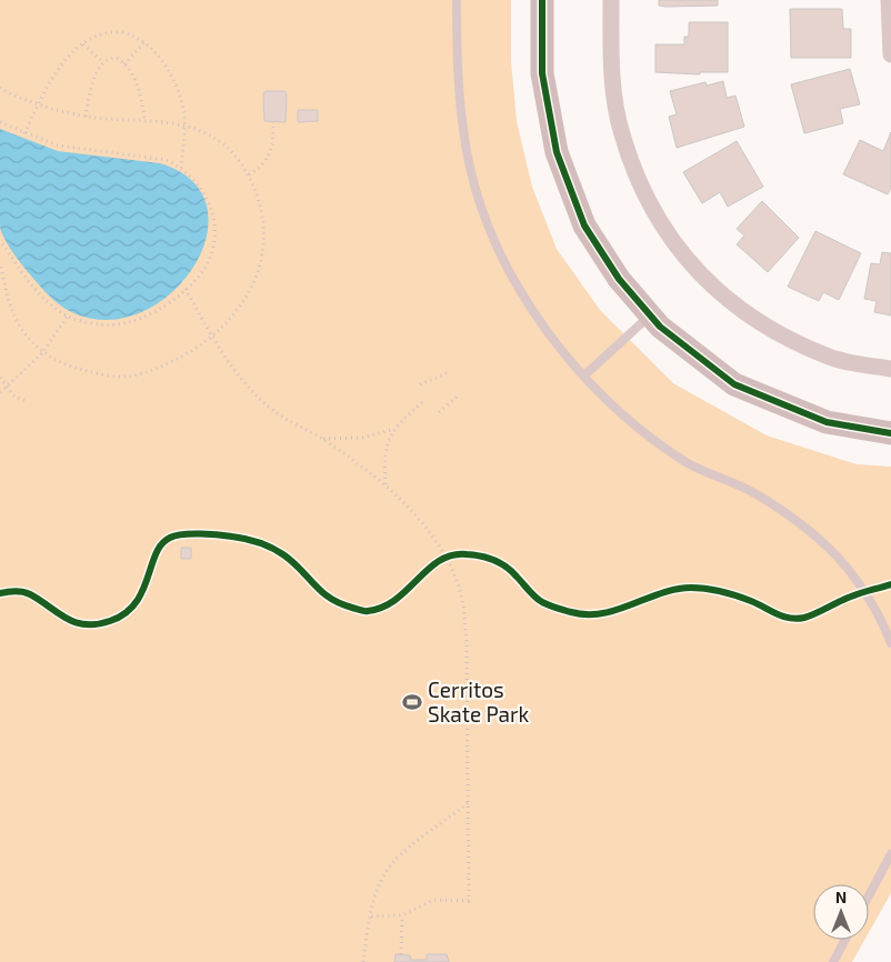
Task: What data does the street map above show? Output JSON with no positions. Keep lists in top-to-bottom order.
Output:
{
  "places": {
    "sports": ["Cerritos Skate Park"]
  },
  "north": "top"
}
